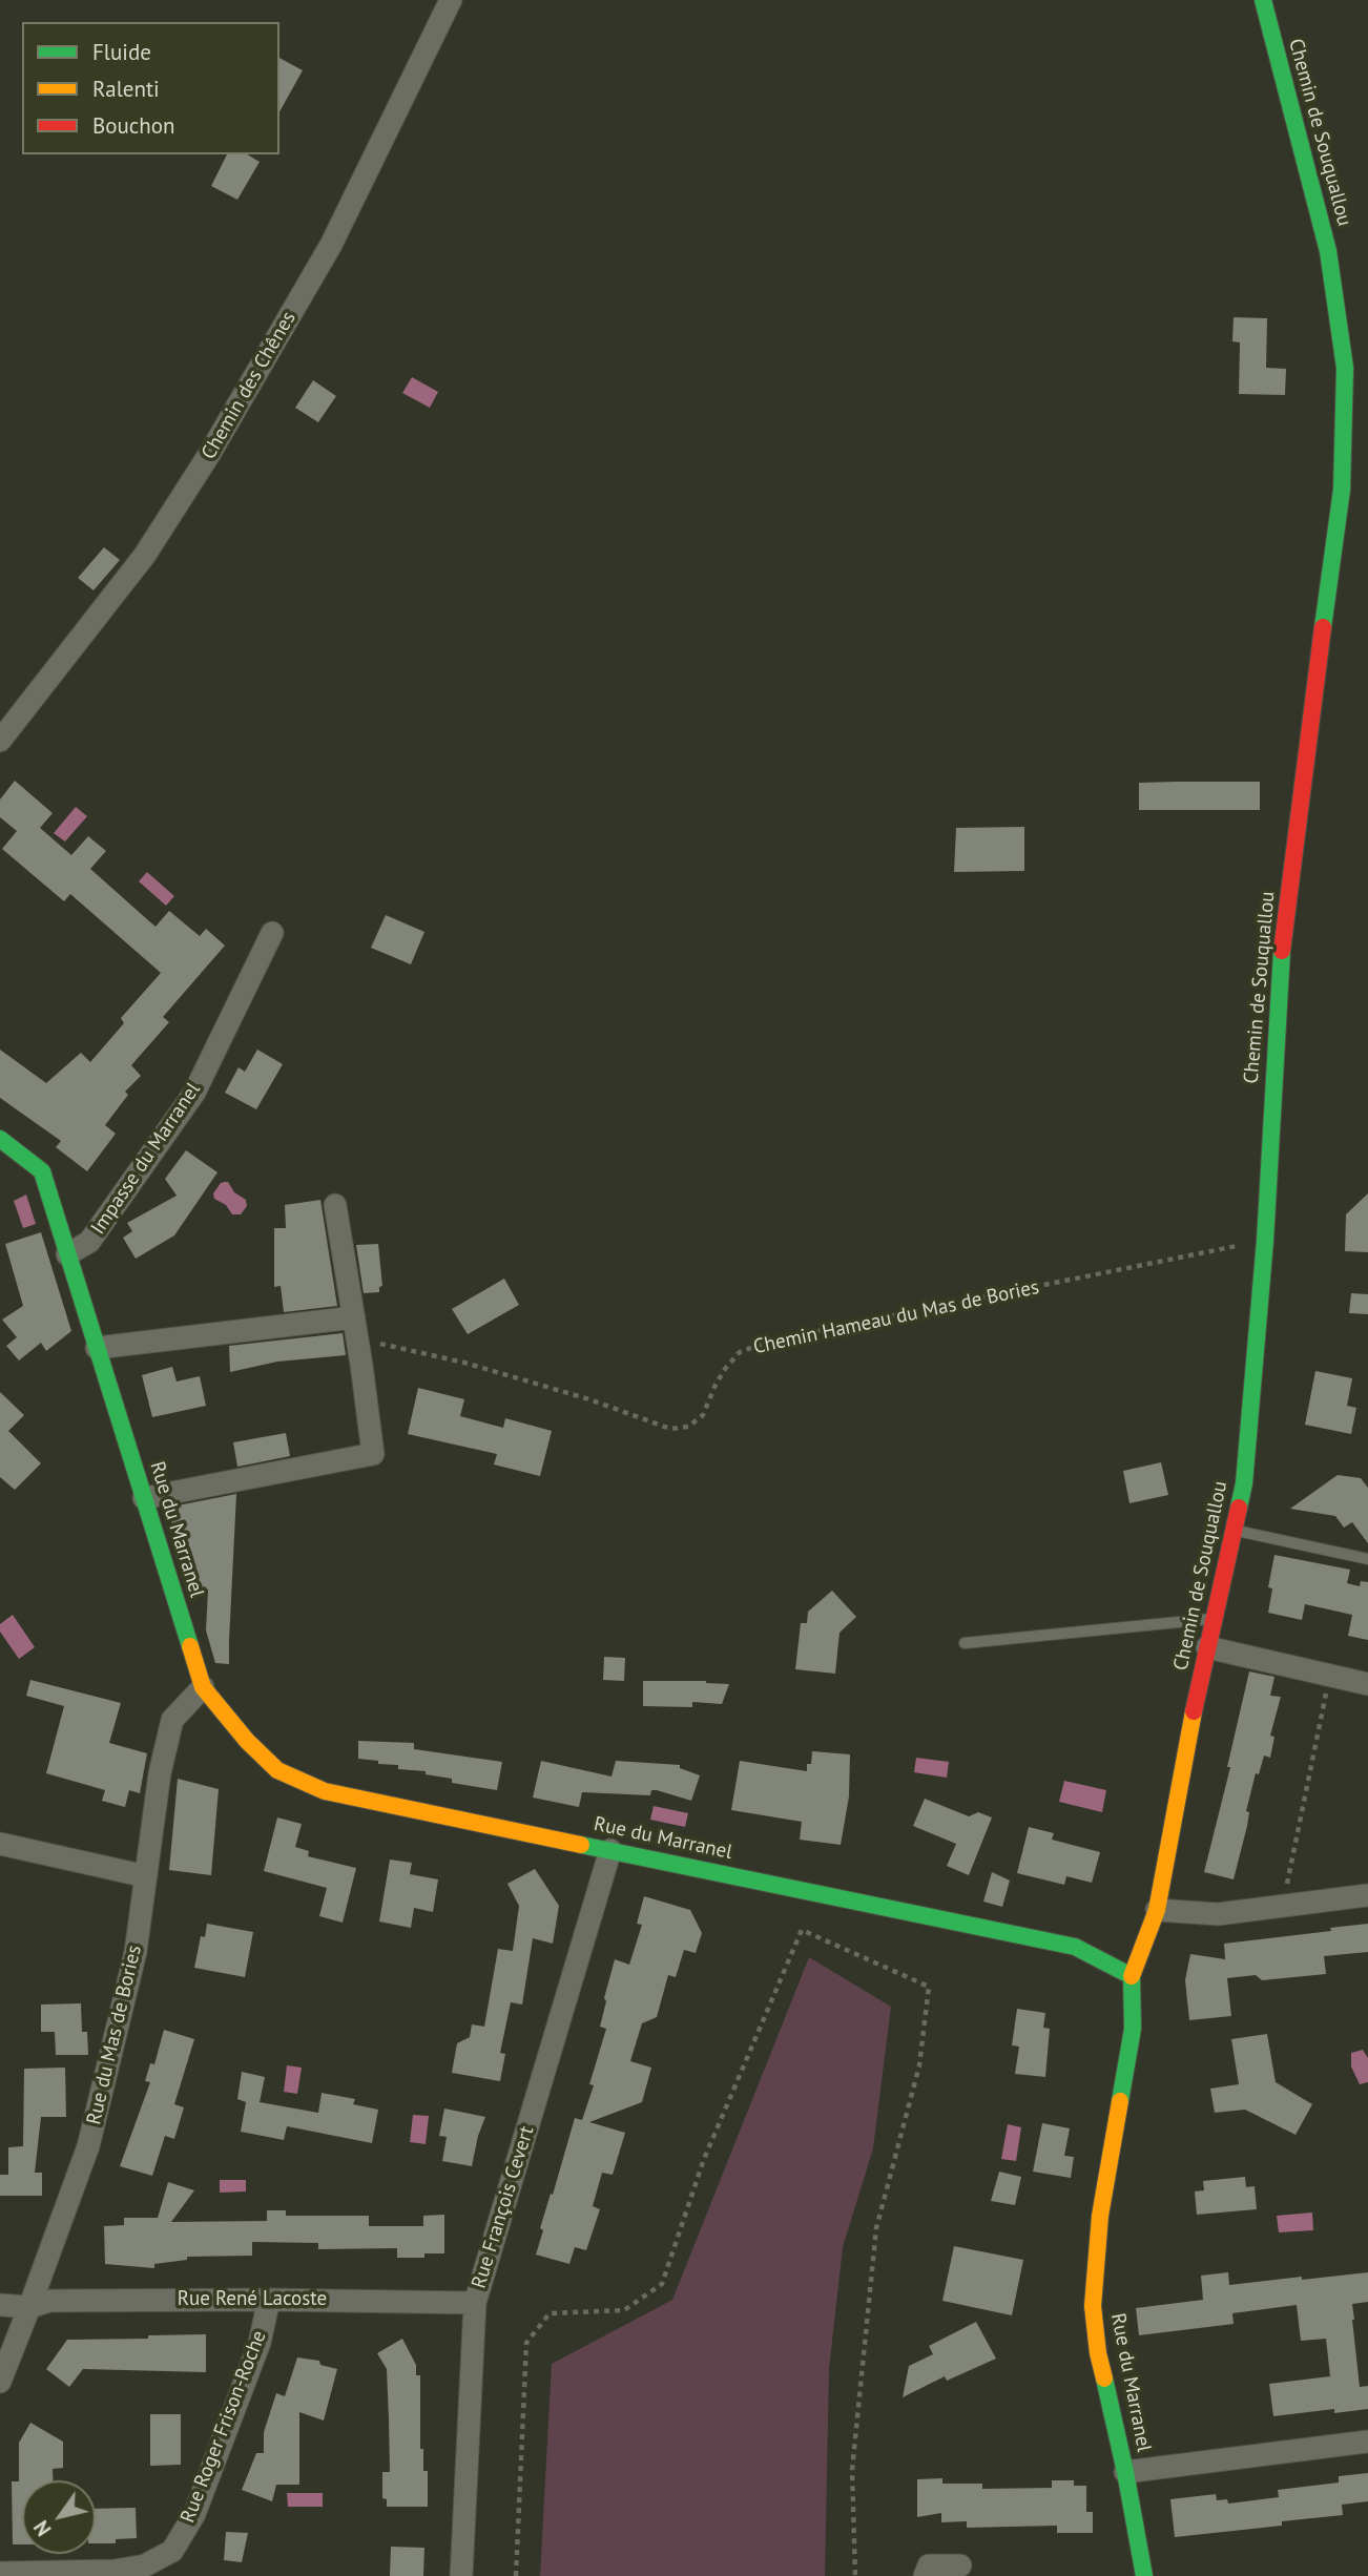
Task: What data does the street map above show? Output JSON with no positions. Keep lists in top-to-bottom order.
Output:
{
  "streets": {
    "street": [
      "Chemin de Souquallou",
      "Chemin des Chênes",
      "Impasse du Marranel",
      "Rue du Marranel",
      "Rue du Mas de Bories",
      "Rue François Cevert",
      "Rue René Lacoste",
      "Rue Roger Frison-Roche"
    ],
    "path": ["Chemin Hameau du Mas de Bories"]
  },
  "crossings": [
    ["Chemin de Souquallou", "Chemin Hameau du Mas de Bories"],
    ["Chemin de Souquallou", "Rue du Marranel"],
    ["Impasse du Marranel", "Rue du Marranel"],
    ["Rue du Marranel", "Rue du Mas de Bories"],
    ["Rue du Marranel", "Rue François Cevert"],
    ["Rue du Mas de Bories", "Rue René Lacoste"],
    ["Rue François Cevert", "Rue René Lacoste"],
    ["Rue René Lacoste", "Rue Roger Frison-Roche"]
  ],
  "legend": ["Fluide", "Ralenti", "Bouchon"],
  "north": "bottom left"
}
